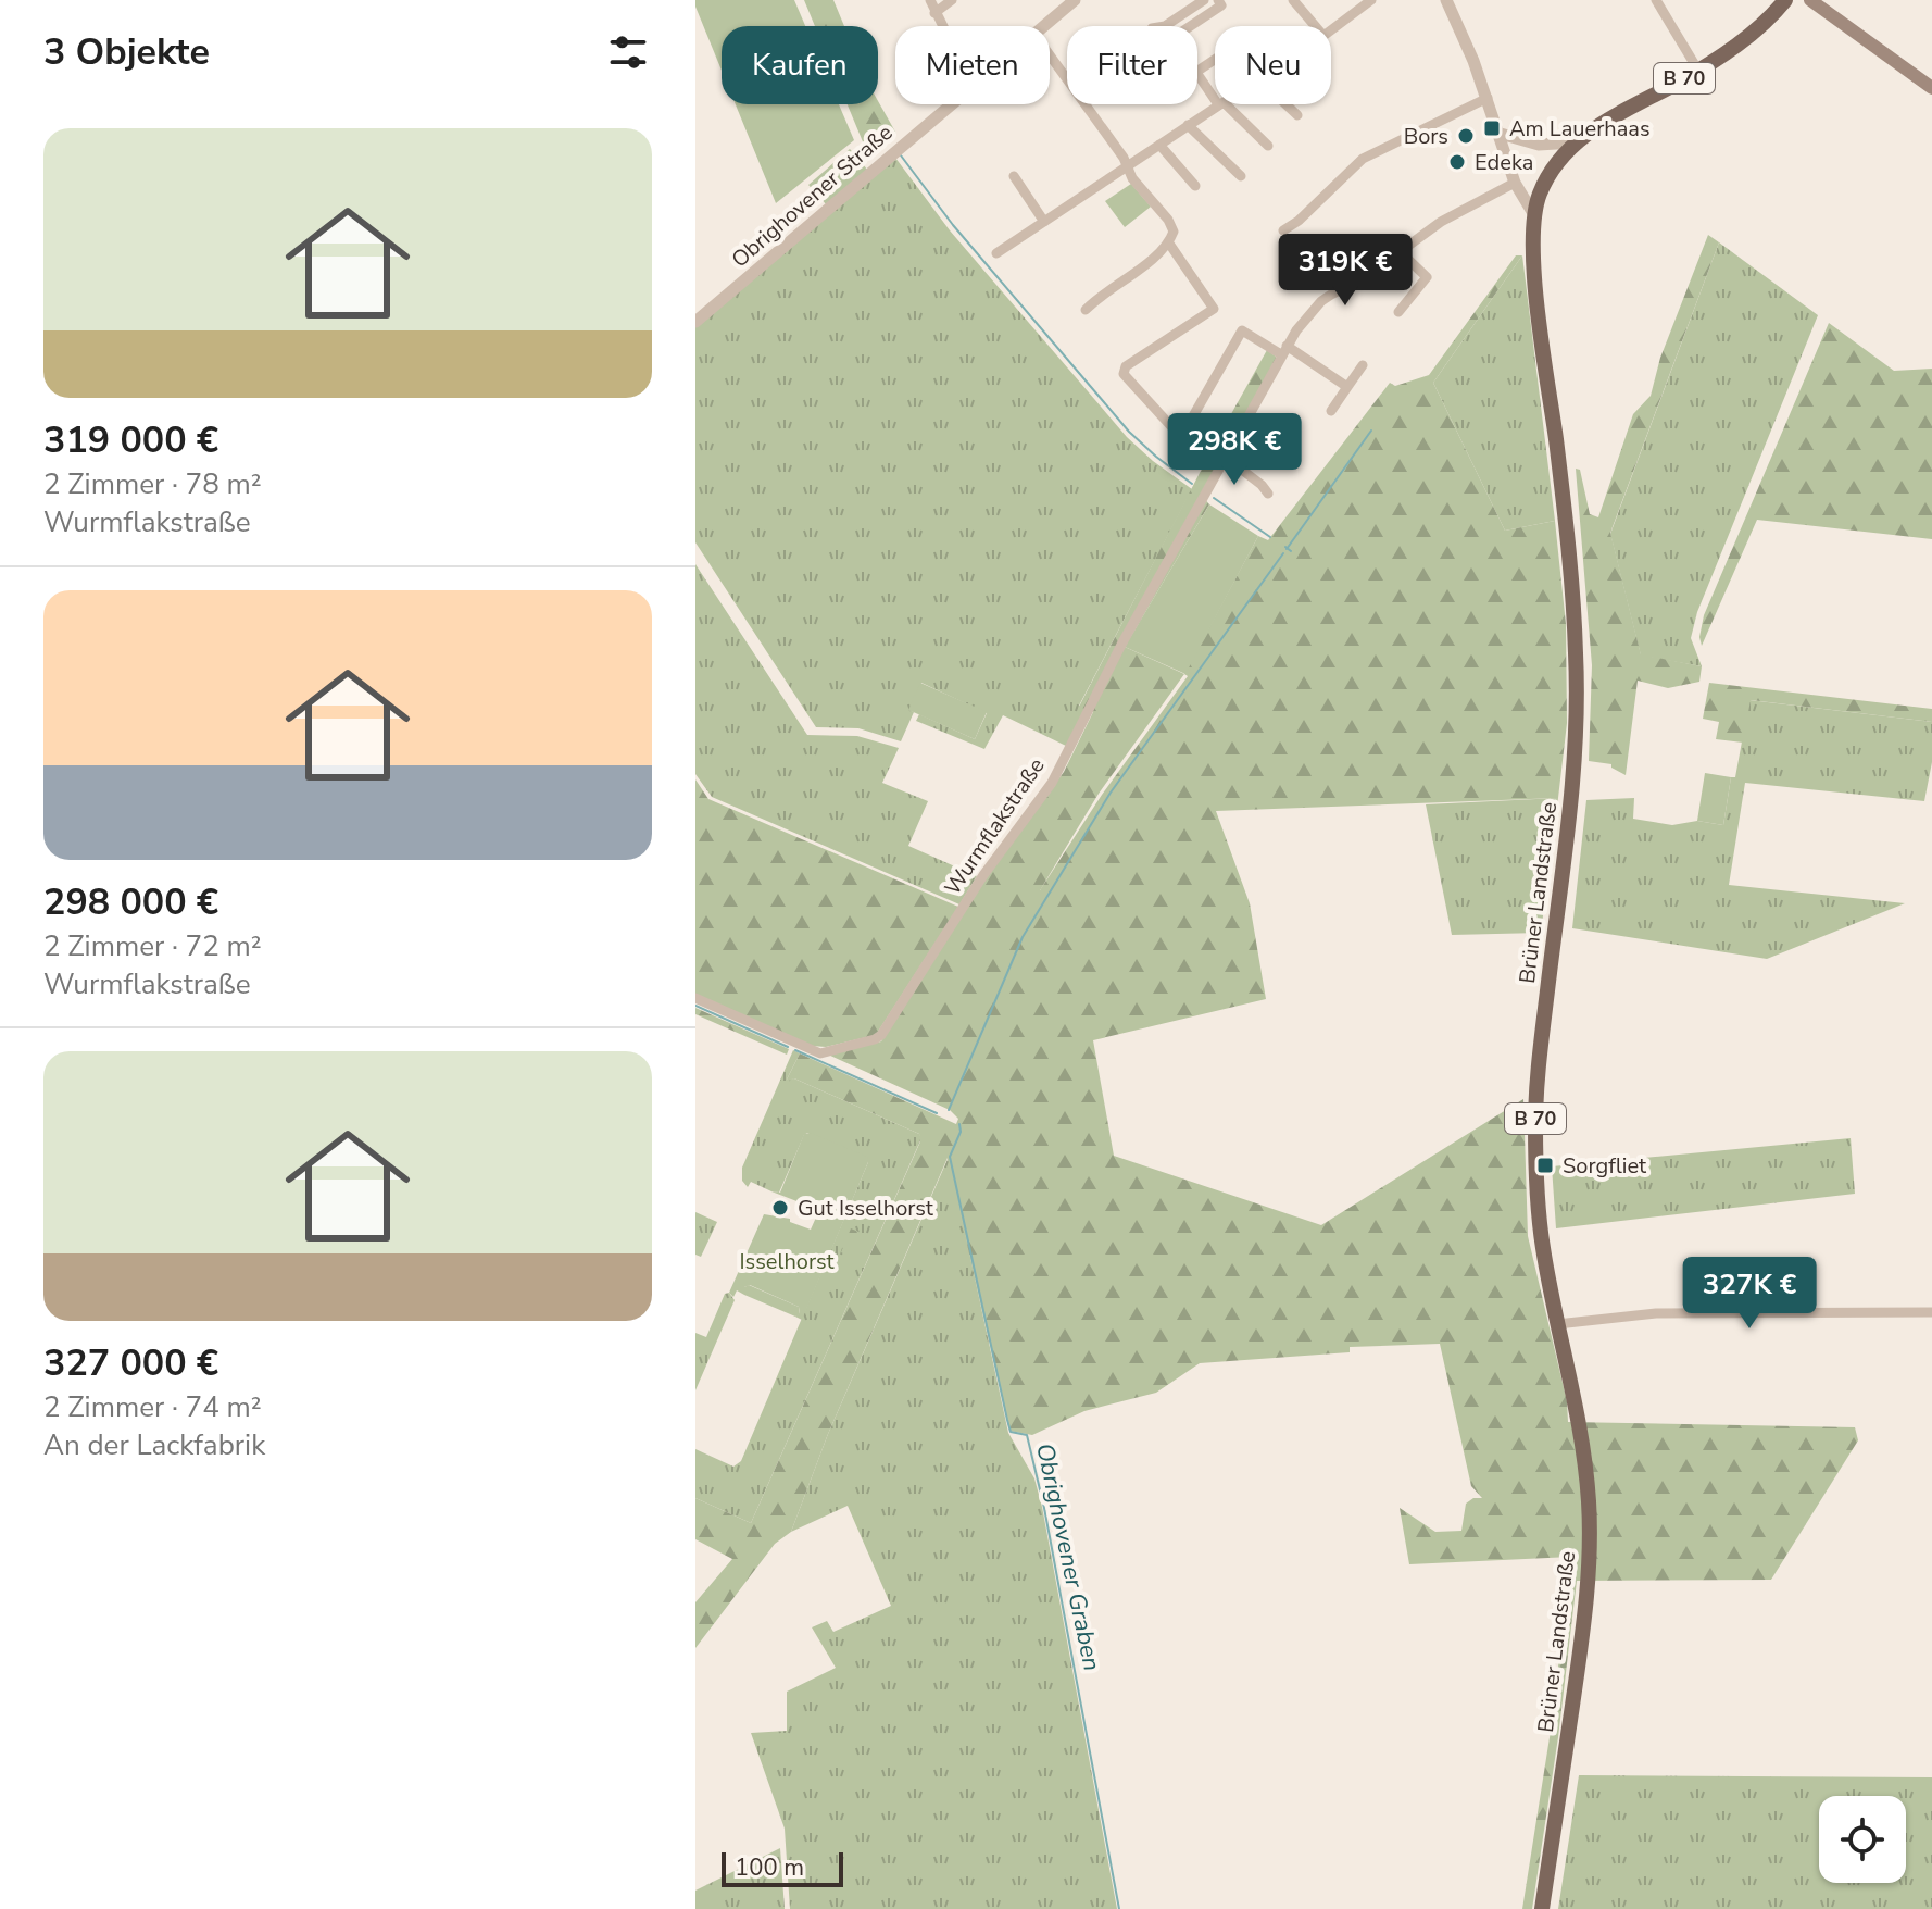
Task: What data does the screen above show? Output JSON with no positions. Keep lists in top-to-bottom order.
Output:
{
  "streets": {
    "main road": ["B 70", "Brüner Landstraße"],
    "street": ["Obrighovener Straße", "Wurmflakstraße"]
  },
  "water": ["Obrighovener Graben"],
  "parks": ["Isselhorst"],
  "places": {
    "transit": ["Am Lauerhaas", "Sorgfliet"],
    "other": ["Bors", "Edeka", "Gut Isselhorst"]
  },
  "scale_bar": "100 m",
  "page": {
    "heading": "3 Objekte",
    "chip": [
      "Kaufen",
      "Mieten",
      "Filter",
      "Neu"
    ],
    "list": [
      {
        "name": "319 000 €",
        "note": "2 Zimmer · 78 m² · Wurmflakstraße"
      },
      {
        "name": "298 000 €",
        "note": "2 Zimmer · 72 m² · Wurmflakstraße"
      },
      {
        "name": "327 000 €",
        "note": "2 Zimmer · 74 m² · An der Lackfabrik"
      }
    ],
    "price": ["319K €", "298K €", "327K €"],
    "scale": "100 m"
  }
}
